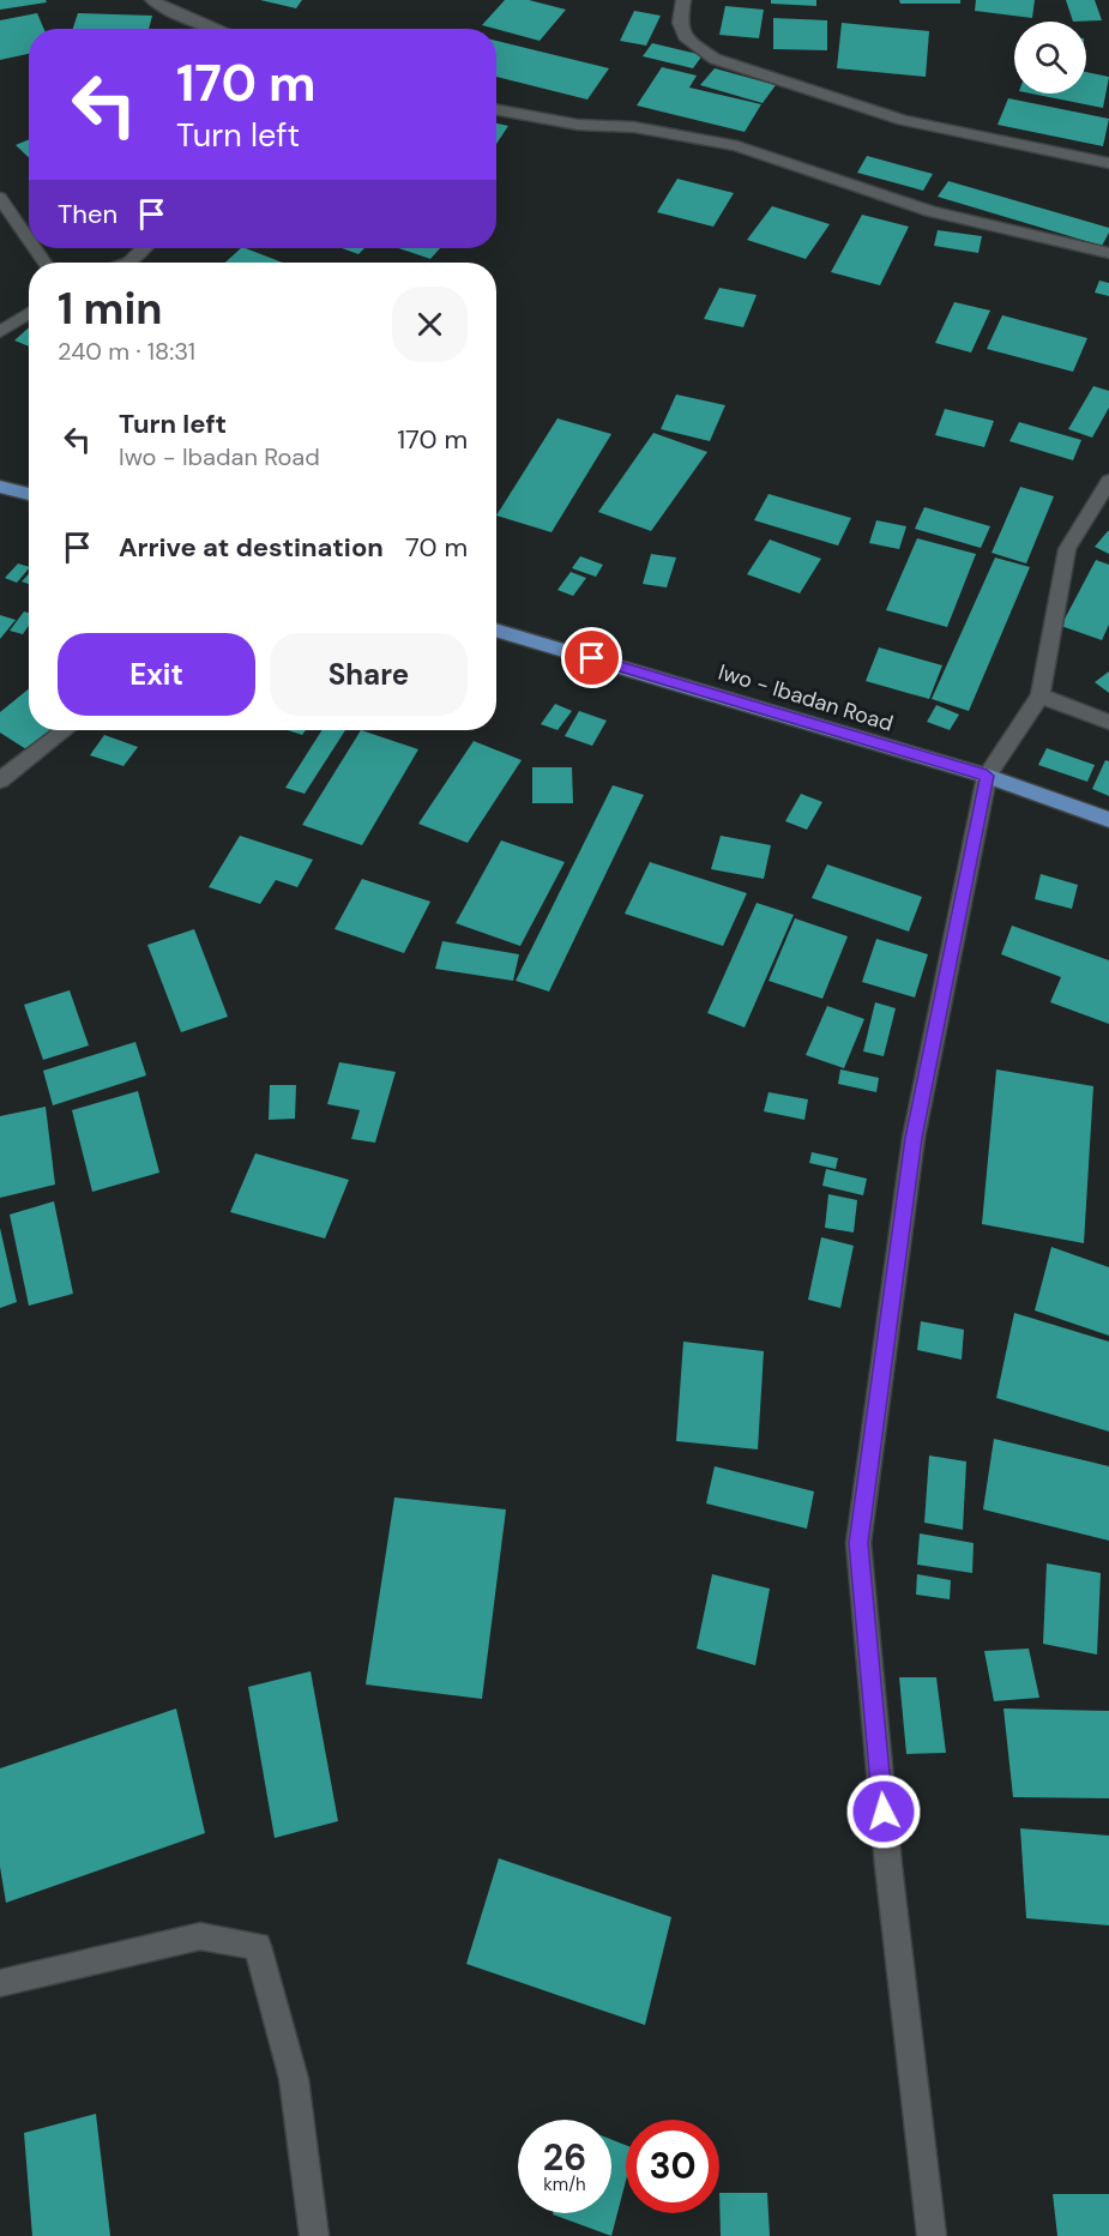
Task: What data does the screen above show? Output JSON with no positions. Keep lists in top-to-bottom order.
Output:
{
  "streets": {
    "main road": ["Iwo - Ibadan Road"]
  },
  "page": {
    "turn": ["170 m", "Turn left"],
    "then": "Then",
    "heading": ["1 min", "240 m · 18:31"],
    "list": [
      {
        "name": "Turn left",
        "note": "Iwo - Ibadan Road",
        "value": "170 m"
      },
      {
        "name": "Arrive at destination",
        "value": "70 m"
      }
    ],
    "buttons": ["Exit", "Share"],
    "speed": "26 km/h",
    "limit": "30"
  }
}
